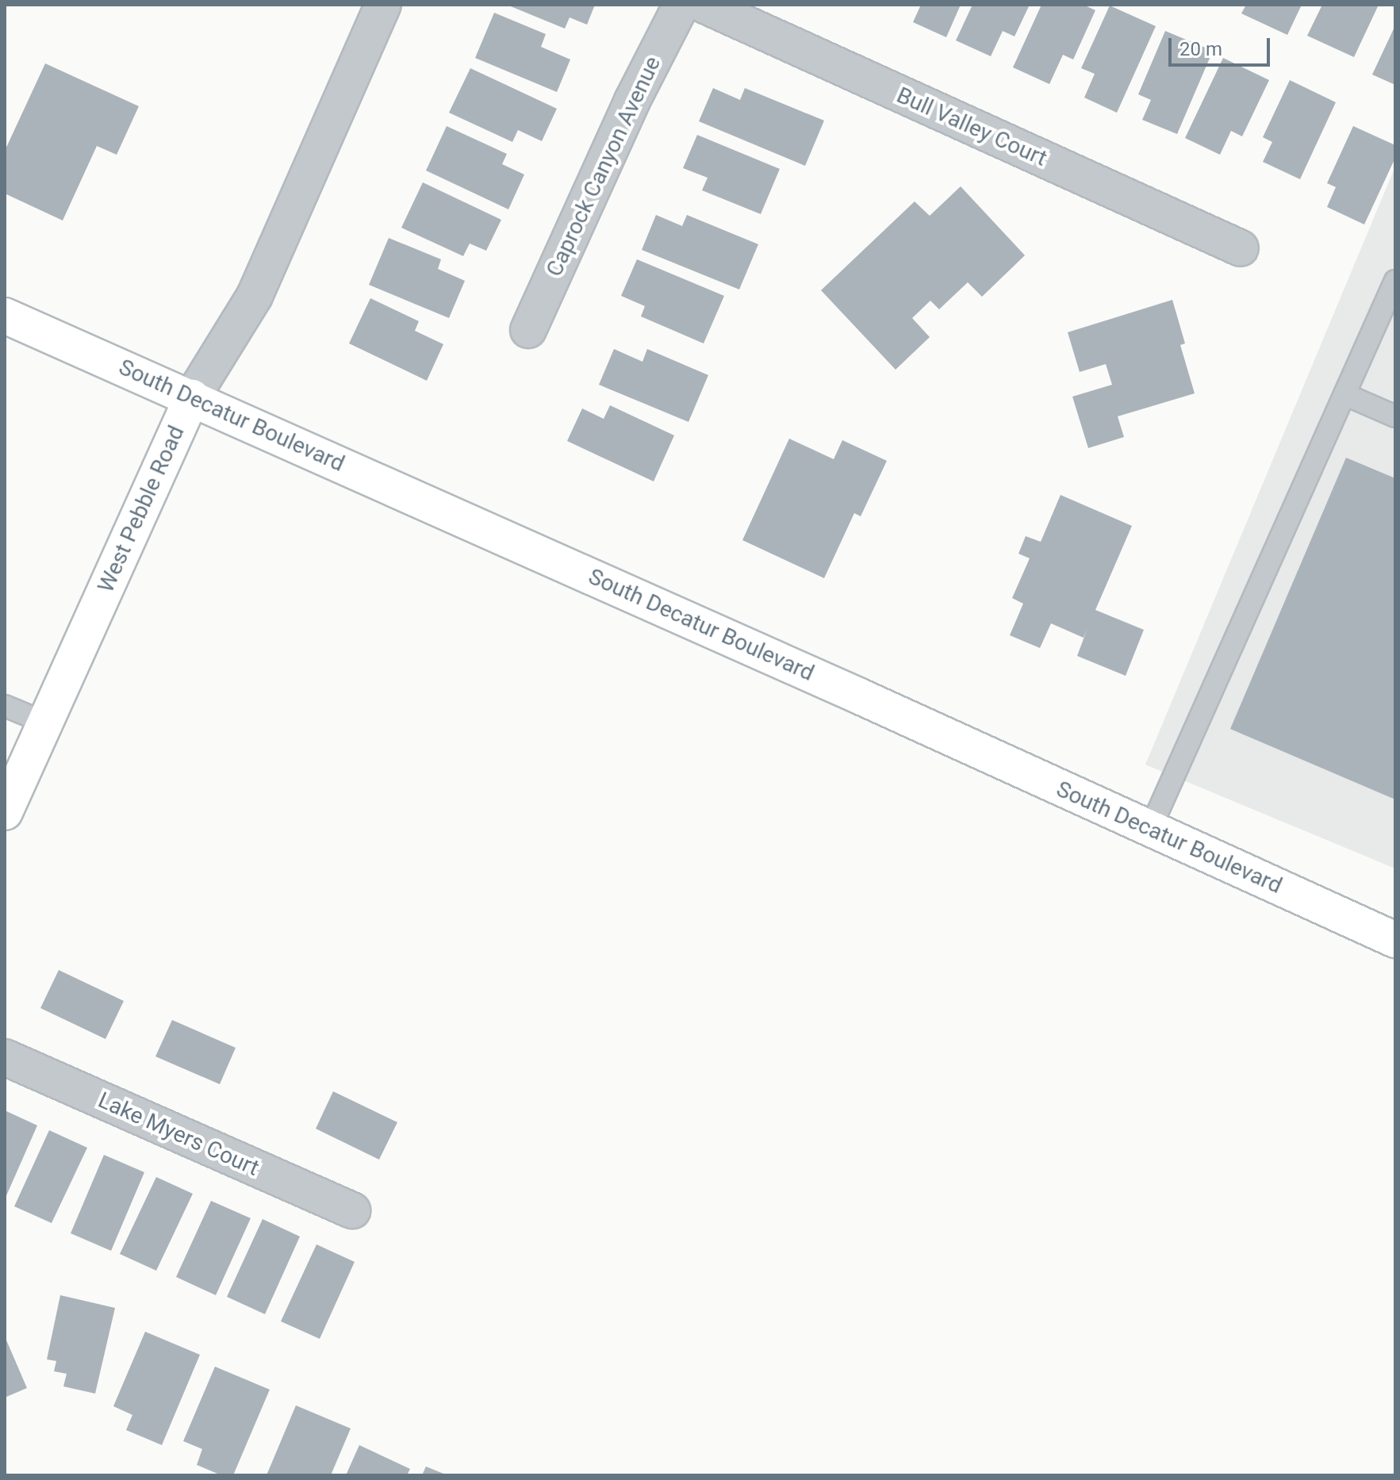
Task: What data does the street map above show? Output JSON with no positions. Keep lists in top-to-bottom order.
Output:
{
  "streets": {
    "main road": ["South Decatur Boulevard", "West Pebble Road"],
    "street": ["Bull Valley Court", "Caprock Canyon Avenue", "Lake Myers Court"]
  },
  "crossings": [
    ["South Decatur Boulevard", "West Pebble Road"]
  ],
  "scale_bar": "20 m"
}
